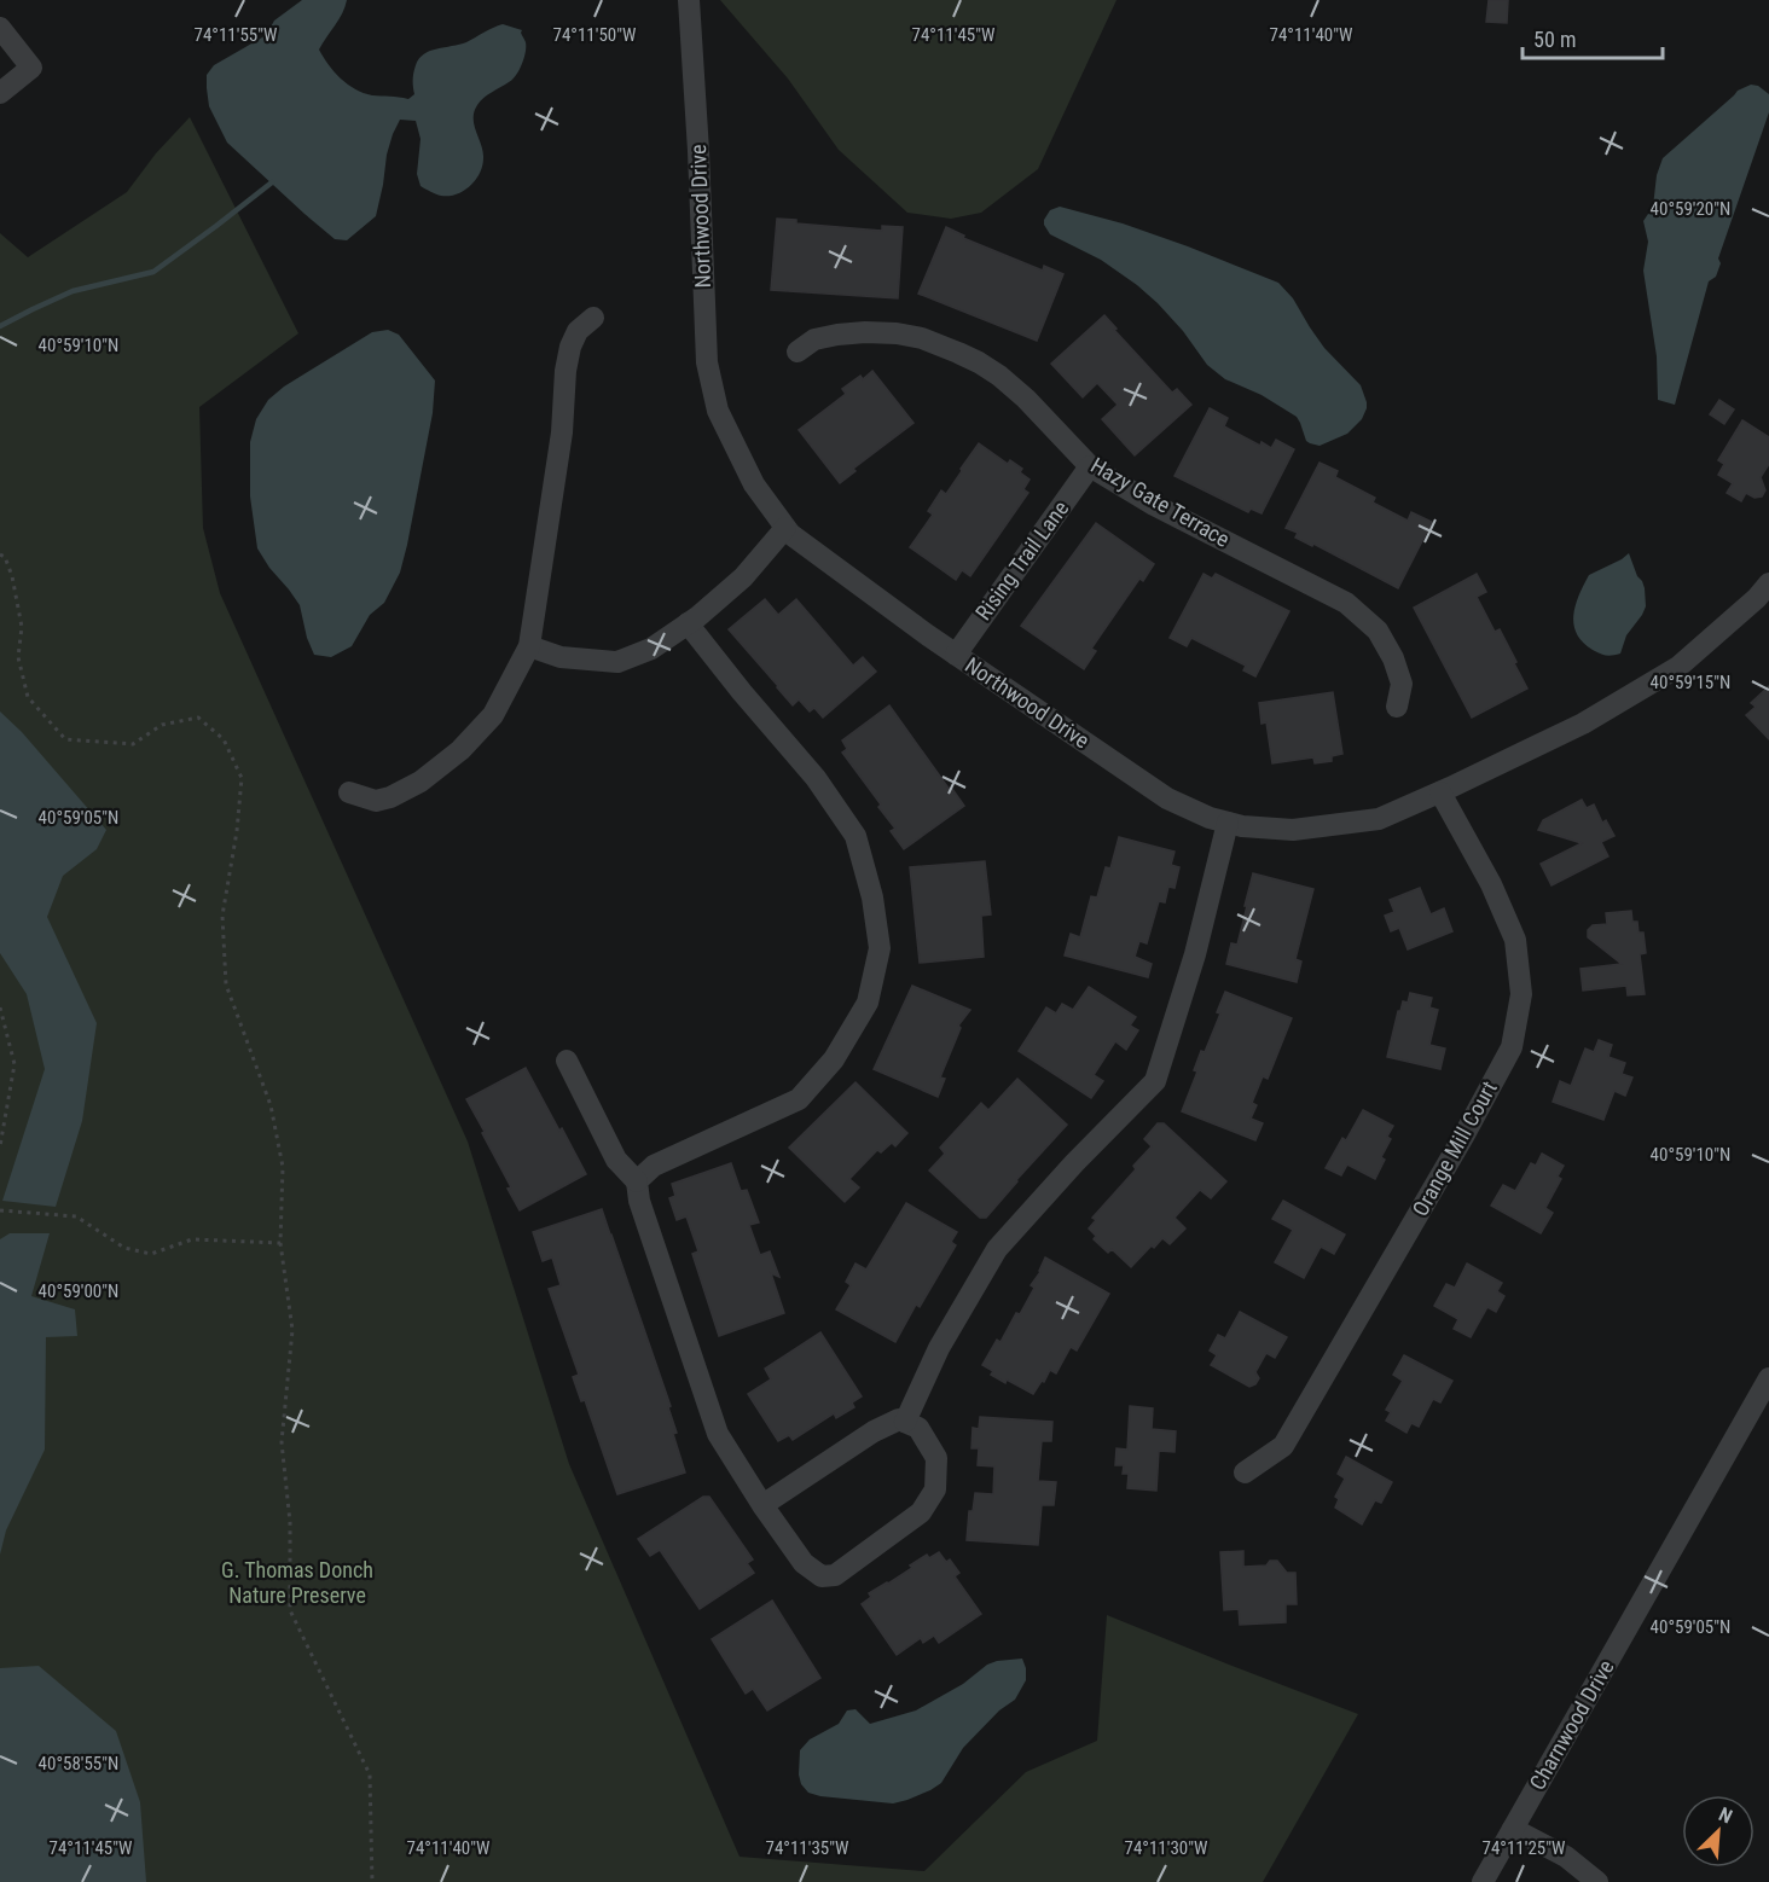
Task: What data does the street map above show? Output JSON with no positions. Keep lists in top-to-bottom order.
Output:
{
  "streets": {
    "street": [
      "Northwood Drive",
      "Hazy Gate Terrace",
      "Rising Trail Lane",
      "Orange Mill Court",
      "Charnwood Drive"
    ]
  },
  "crossings": [
    ["Northwood Drive", "Rising Trail Lane"],
    ["Northwood Drive", "Orange Mill Court"],
    ["Hazy Gate Terrace", "Rising Trail Lane"]
  ],
  "parks": ["G. Thomas Donch Nature Preserve"],
  "scale_bar": "50 m",
  "north": "top right",
  "coordinates": [
    "74°11'55\"W",
    "74°11'50\"W",
    "74°11'45\"W",
    "74°11'40\"W",
    "40°59'20\"N",
    "40°59'10\"N",
    "40°59'15\"N",
    "40°59'05\"N",
    "40°59'00\"N",
    "40°58'55\"N",
    "74°11'35\"W",
    "74°11'30\"W",
    "74°11'25\"W"
  ]
}
